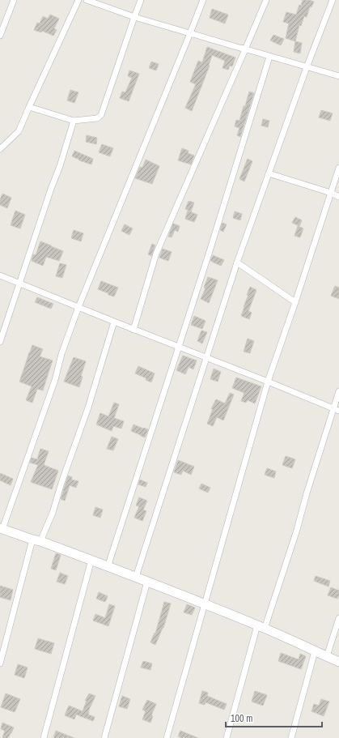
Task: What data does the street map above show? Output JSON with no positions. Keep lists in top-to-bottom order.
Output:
{
  "scale_bar": "100 m"
}
